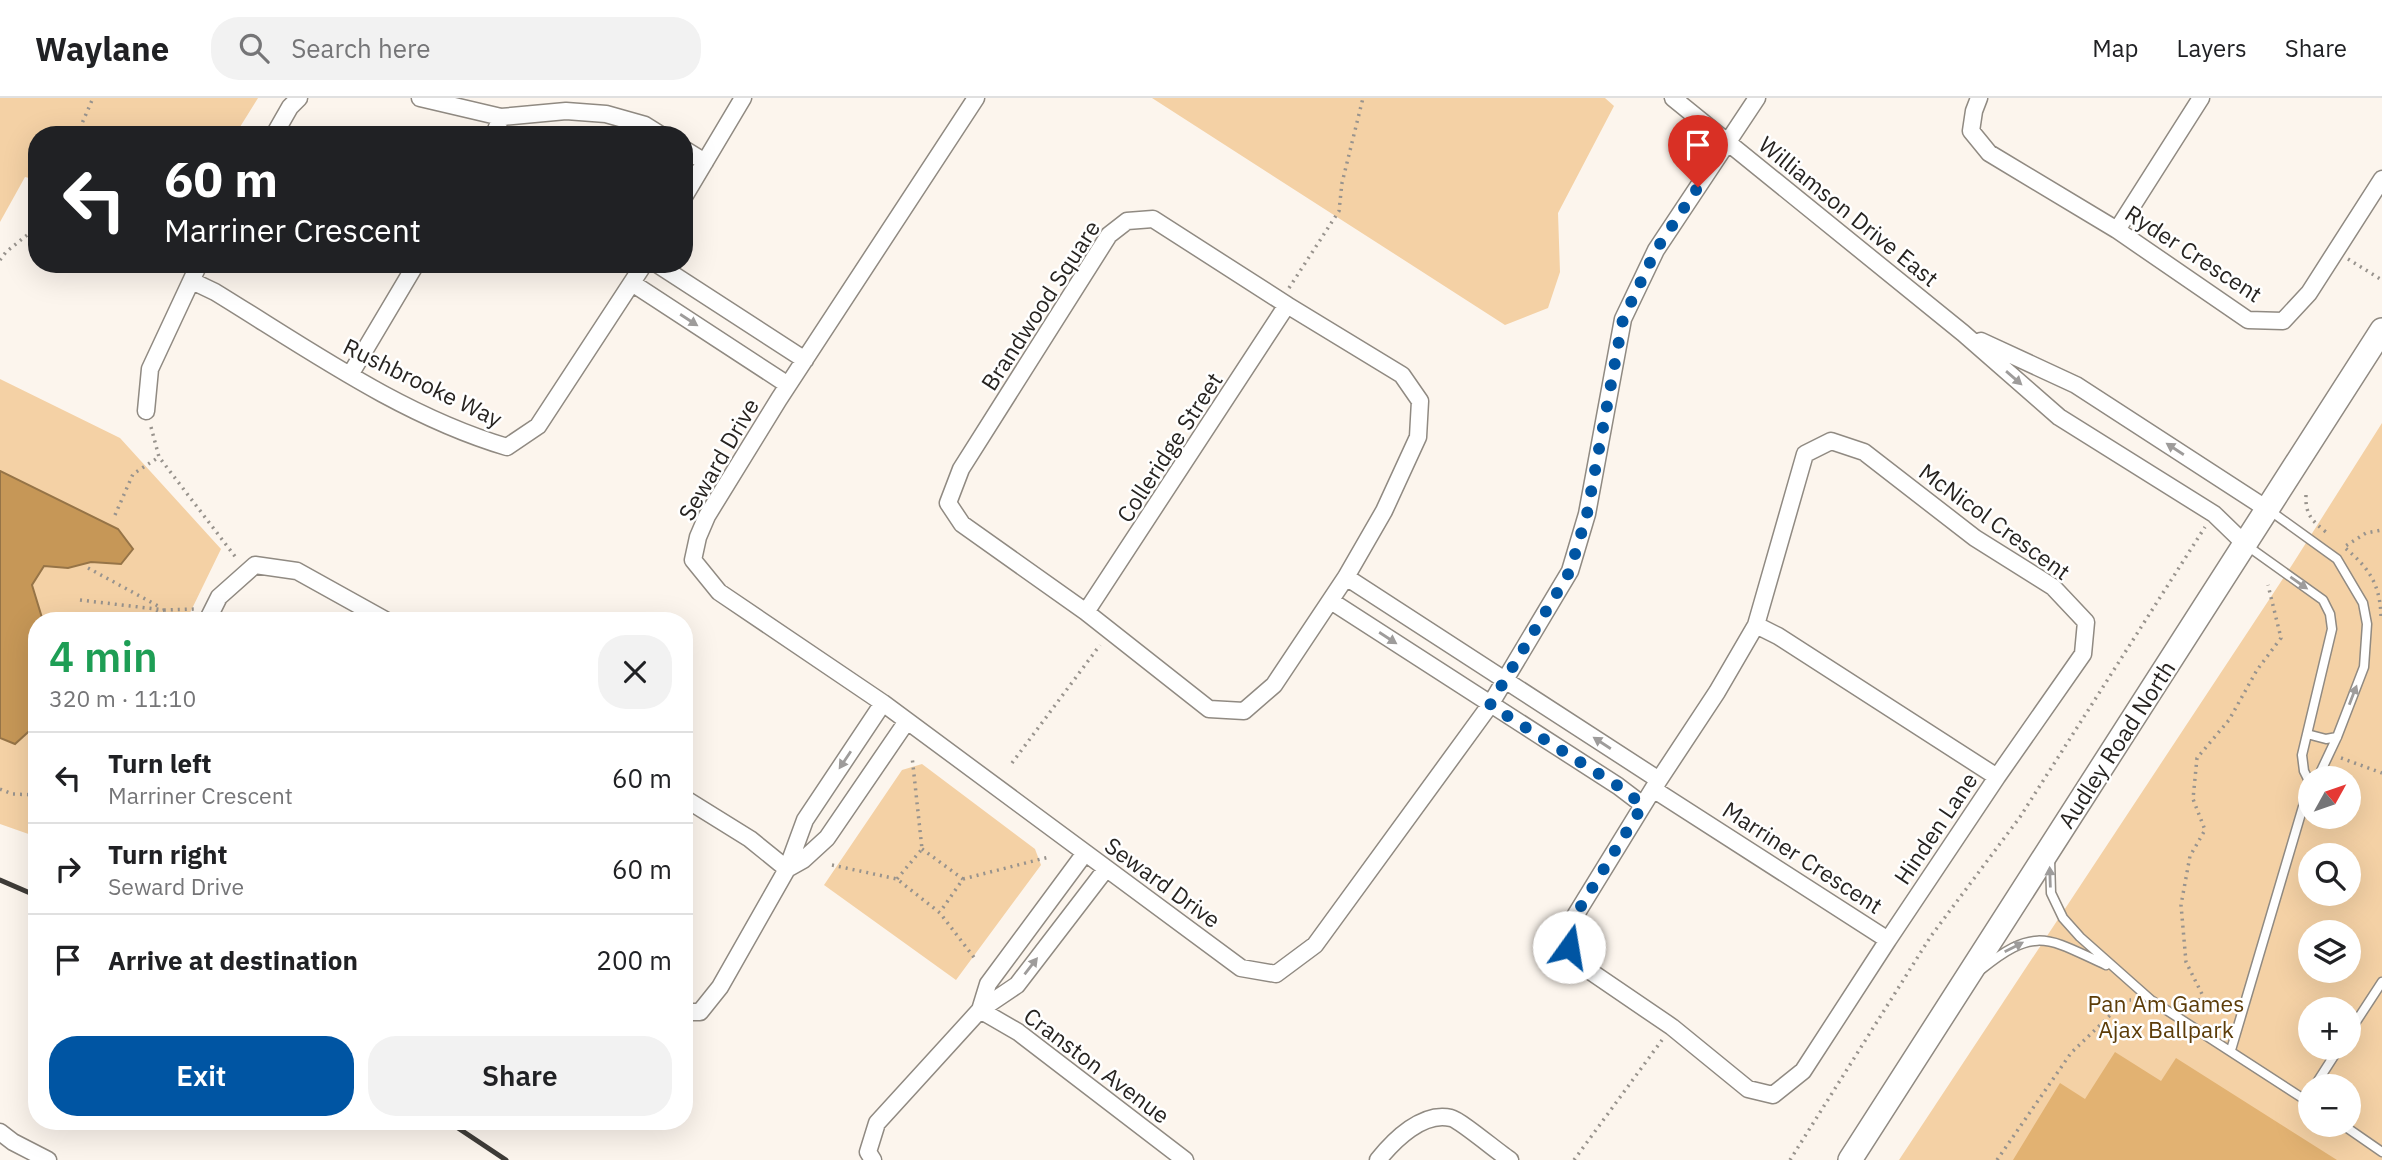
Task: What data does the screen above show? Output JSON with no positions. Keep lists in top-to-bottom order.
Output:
{
  "streets": {
    "street": [
      "Williamson Drive East",
      "Ryder Crescent",
      "Brandwood Square",
      "Rushbrooke Way",
      "Colleridge Street",
      "Seward Drive",
      "McNicol Crescent",
      "Audley Road North",
      "Hinden Lane",
      "Marriner Crescent",
      "Cranston Avenue"
    ]
  },
  "crossings": [
    ["Williamson Drive East", "Seward Drive"],
    ["Williamson Drive East", "Audley Road North"],
    ["Brandwood Square", "Colleridge Street"],
    ["Brandwood Square", "Marriner Crescent"],
    ["Seward Drive", "Marriner Crescent"],
    ["McNicol Crescent", "Hinden Lane"],
    ["McNicol Crescent", "Marriner Crescent"],
    ["Hinden Lane", "Marriner Crescent"]
  ],
  "parks": ["Pan Am Games Ajax Ballpark"],
  "north": "top right",
  "page": {
    "header": "Waylane",
    "search": "Search here",
    "nav": ["Map", "Layers", "Share"],
    "turn": ["60 m", "Marriner Crescent"],
    "heading": ["4 min", "320 m · 11:10"],
    "list": [
      {
        "name": "Turn left",
        "note": "Marriner Crescent",
        "value": "60 m"
      },
      {
        "name": "Turn right",
        "note": "Seward Drive",
        "value": "60 m"
      },
      {
        "name": "Arrive at destination",
        "value": "200 m"
      }
    ],
    "map_buttons": ["+", "−"],
    "buttons": ["Exit", "Share"]
  }
}
